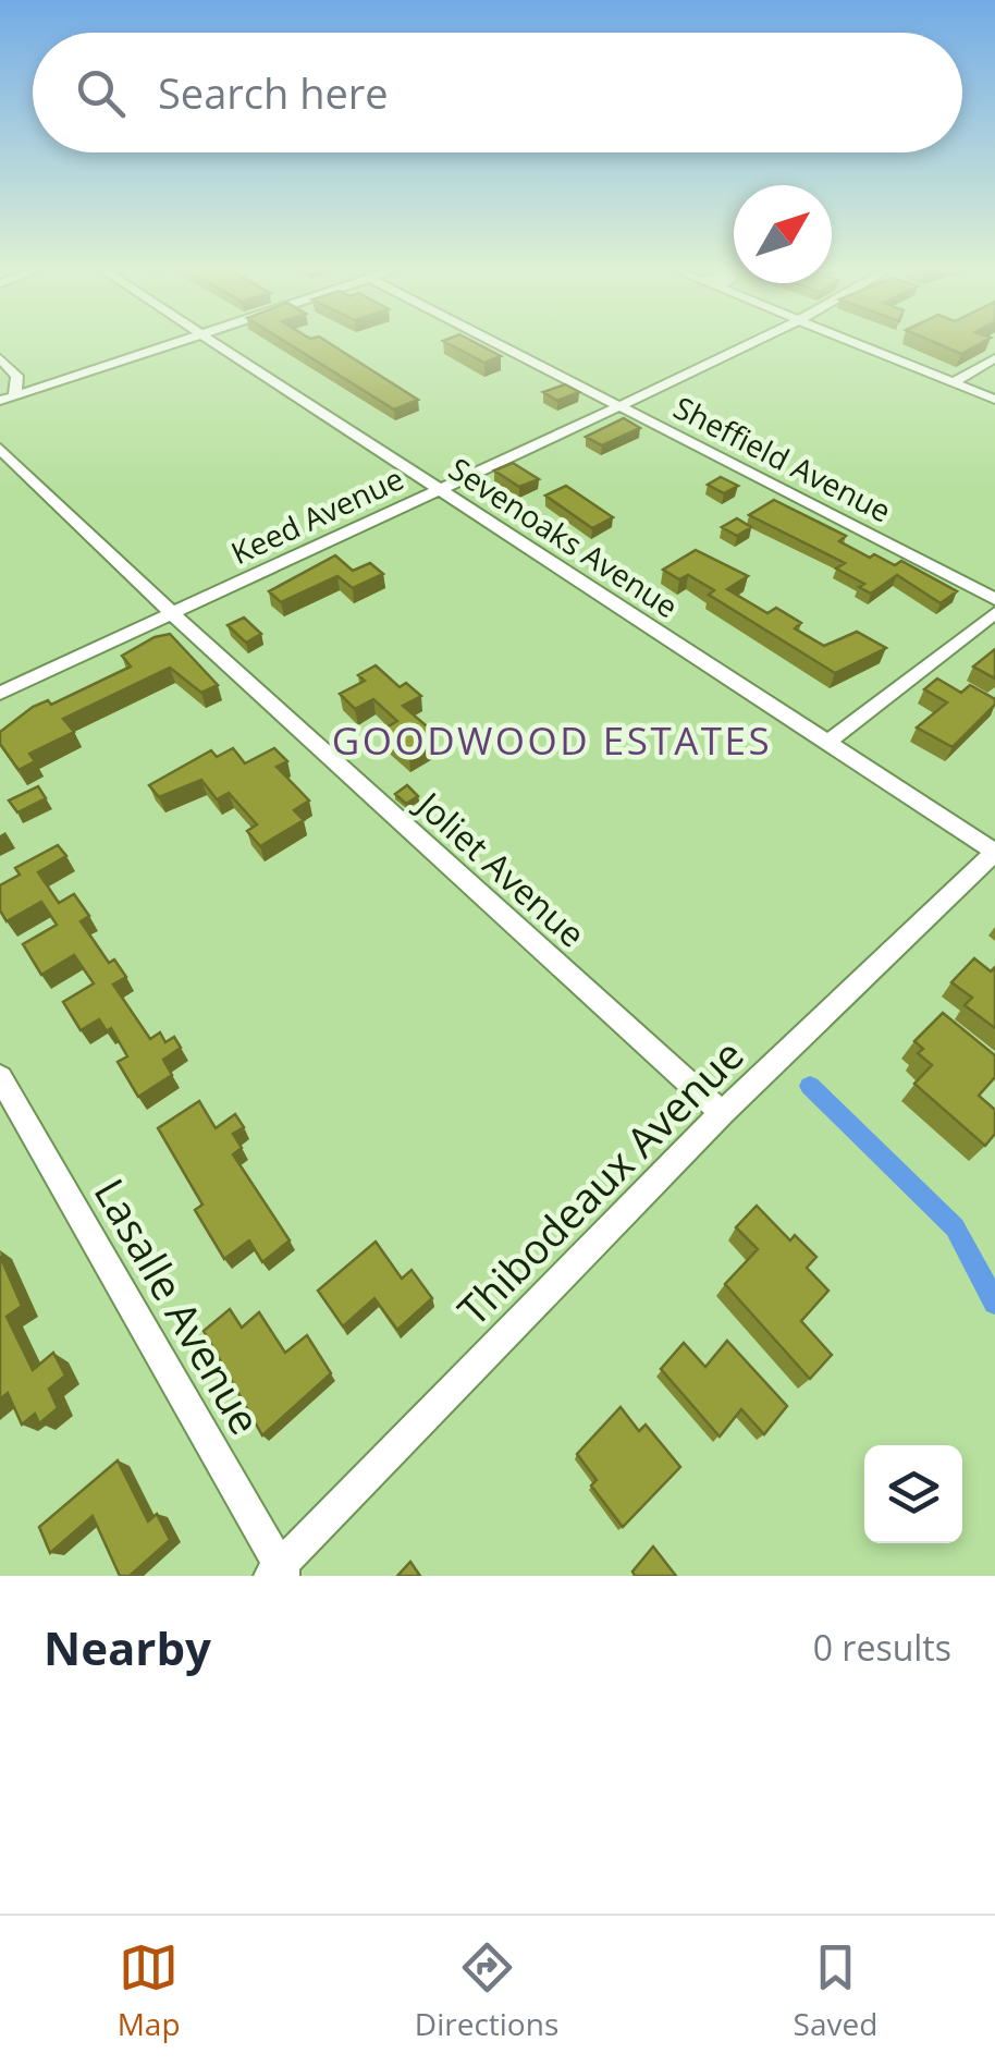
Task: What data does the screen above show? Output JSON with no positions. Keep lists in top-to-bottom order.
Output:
{
  "streets": {
    "street": [
      "Sheffield Avenue",
      "Keed Avenue",
      "Sevenoaks Avenue",
      "Joliet Avenue",
      "Thibodeaux Avenue",
      "Lasalle Avenue"
    ]
  },
  "crossings": [
    ["Sheffield Avenue", "Keed Avenue"],
    ["Keed Avenue", "Sevenoaks Avenue"],
    ["Keed Avenue", "Joliet Avenue"],
    ["Sevenoaks Avenue", "Thibodeaux Avenue"],
    ["Joliet Avenue", "Thibodeaux Avenue"],
    ["Thibodeaux Avenue", "Lasalle Avenue"]
  ],
  "districts": ["GOODWOOD ESTATES"],
  "north": "top right",
  "page": {
    "search": "Search here",
    "heading": ["Nearby", "0 results"],
    "nav": ["Map", "Directions", "Saved"]
  }
}
